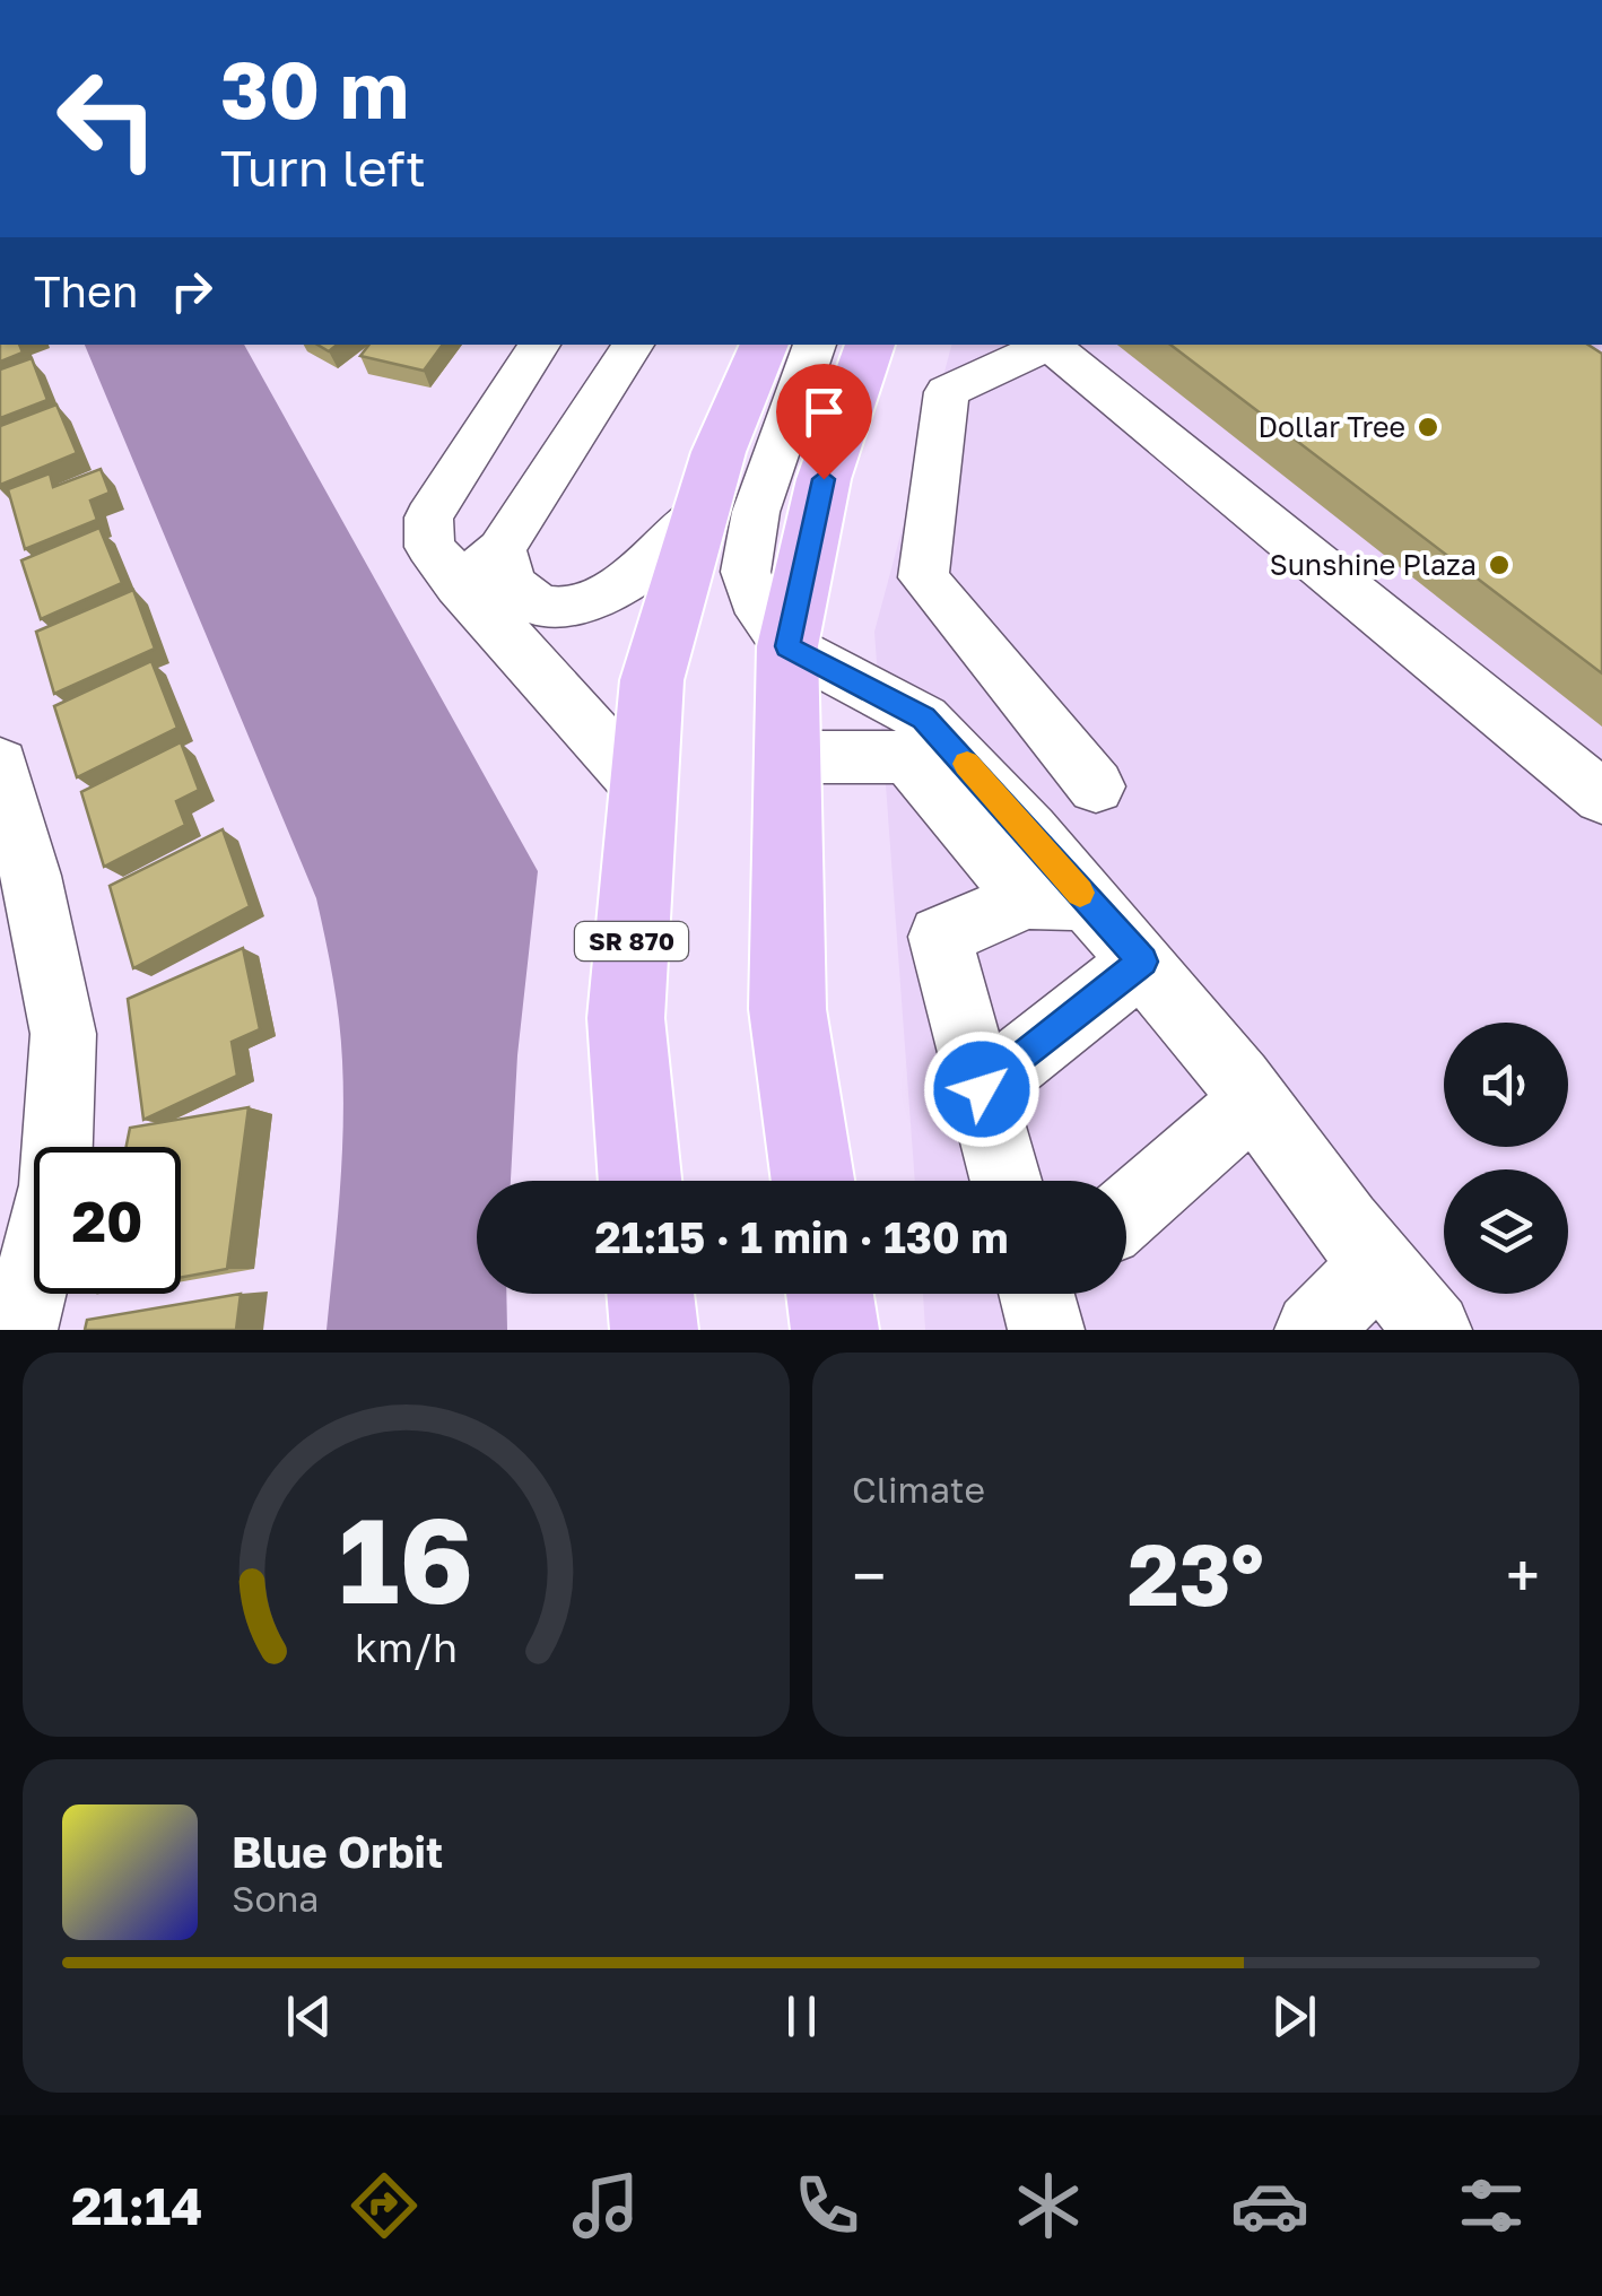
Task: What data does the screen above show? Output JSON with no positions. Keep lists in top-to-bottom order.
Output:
{
  "streets": {
    "highway": ["SR 870"]
  },
  "places": ["Dollar Tree", "Sunshine Plaza"],
  "page": {
    "turn": ["30 m", "Turn left"],
    "then": "Then",
    "limit": "20",
    "trip": "21:15 · 1 min · 130 m",
    "tile": "Climate",
    "heat": ["−", "23°", "+"],
    "song": ["Blue Orbit", "Sona"],
    "tabs": "21:14",
    "gauge": ["16", "km/h"]
  }
}
